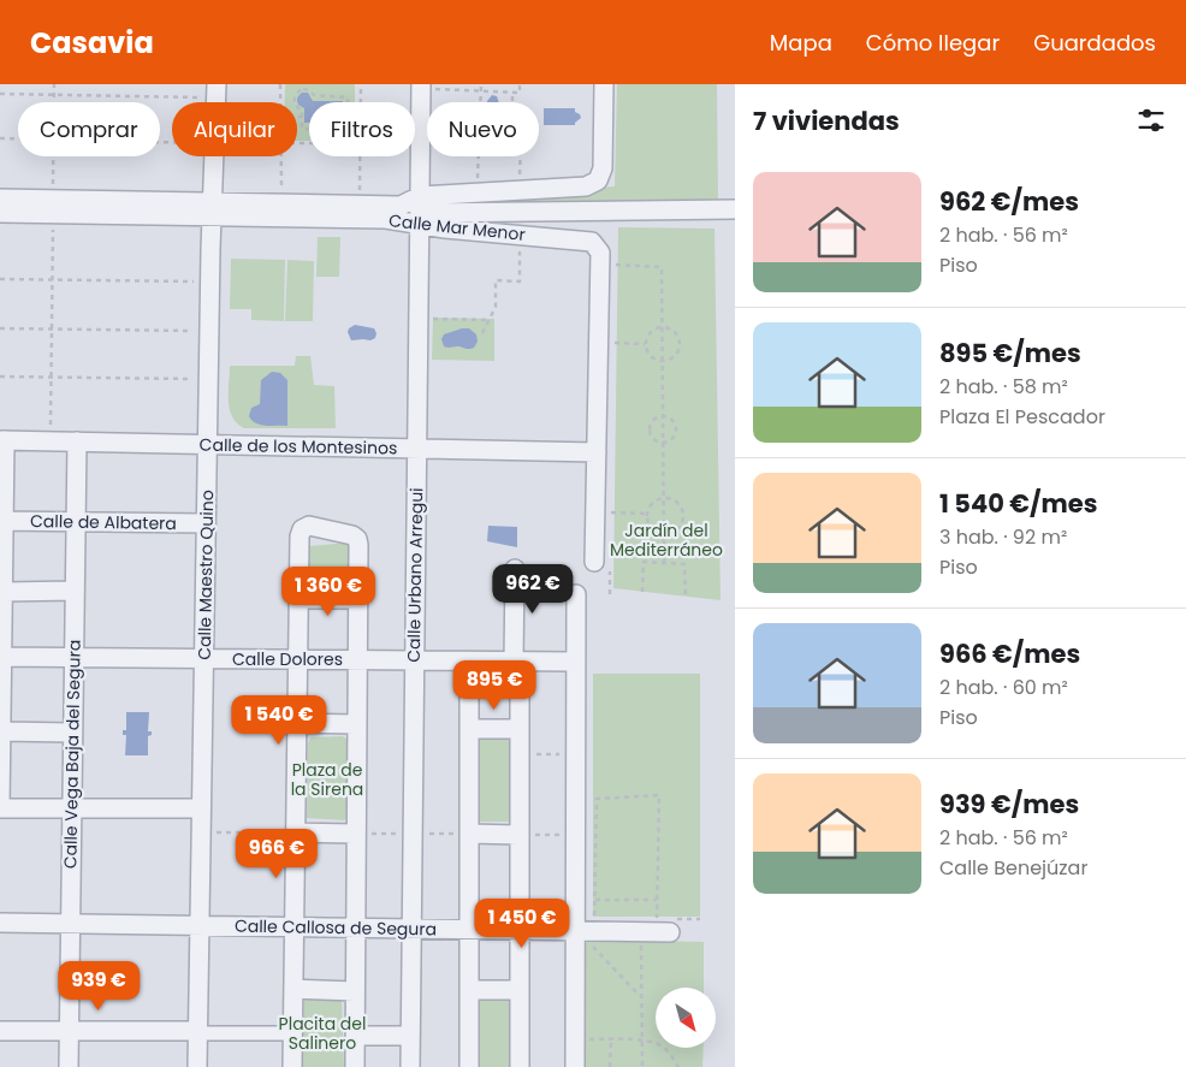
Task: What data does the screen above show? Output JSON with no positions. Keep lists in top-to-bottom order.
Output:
{
  "streets": {
    "street": [
      "Calle Mar Menor",
      "Calle de los Montesinos",
      "Calle de Albatera",
      "Calle Maestro Quino",
      "Calle Urbano Arregui",
      "Calle Dolores",
      "Calle Vega Baja del Segura",
      "Calle Callosa de Segura"
    ]
  },
  "crossings": [
    ["Calle Mar Menor", "Calle de los Montesinos"],
    ["Calle Mar Menor", "Calle Maestro Quino"],
    ["Calle Mar Menor", "Calle Urbano Arregui"],
    ["Calle de los Montesinos", "Calle Maestro Quino"],
    ["Calle de los Montesinos", "Calle Urbano Arregui"],
    ["Calle de los Montesinos", "Calle Vega Baja del Segura"],
    ["Calle de Albatera", "Calle Maestro Quino"],
    ["Calle de Albatera", "Calle Vega Baja del Segura"],
    ["Calle Maestro Quino", "Calle Dolores"],
    ["Calle Maestro Quino", "Calle Callosa de Segura"],
    ["Calle Urbano Arregui", "Calle Dolores"],
    ["Calle Urbano Arregui", "Calle Callosa de Segura"],
    ["Calle Dolores", "Calle Vega Baja del Segura"],
    ["Calle Vega Baja del Segura", "Calle Callosa de Segura"]
  ],
  "parks": ["Jardín del Mediterráneo", "Plaza de la Sirena", "Placita del Salinero"],
  "north": "bottom right",
  "page": {
    "header": "Casavia",
    "nav": ["Mapa", "Cómo llegar", "Guardados"],
    "heading": "7 viviendas",
    "chip": [
      "Comprar",
      "Alquilar",
      "Filtros",
      "Nuevo"
    ],
    "list": [
      {
        "name": "962 €/mes",
        "note": "2 hab. · 56 m² · Piso"
      },
      {
        "name": "895 €/mes",
        "note": "2 hab. · 58 m² · Plaza El Pescador"
      },
      {
        "name": "1 540 €/mes",
        "note": "3 hab. · 92 m² · Piso"
      },
      {
        "name": "966 €/mes",
        "note": "2 hab. · 60 m² · Piso"
      },
      {
        "name": "939 €/mes",
        "note": "2 hab. · 56 m² · Calle Benejúzar"
      }
    ],
    "price": [
      "962 €",
      "1 360 €",
      "895 €",
      "1 540 €",
      "966 €",
      "1 450 €",
      "939 €"
    ]
  }
}
